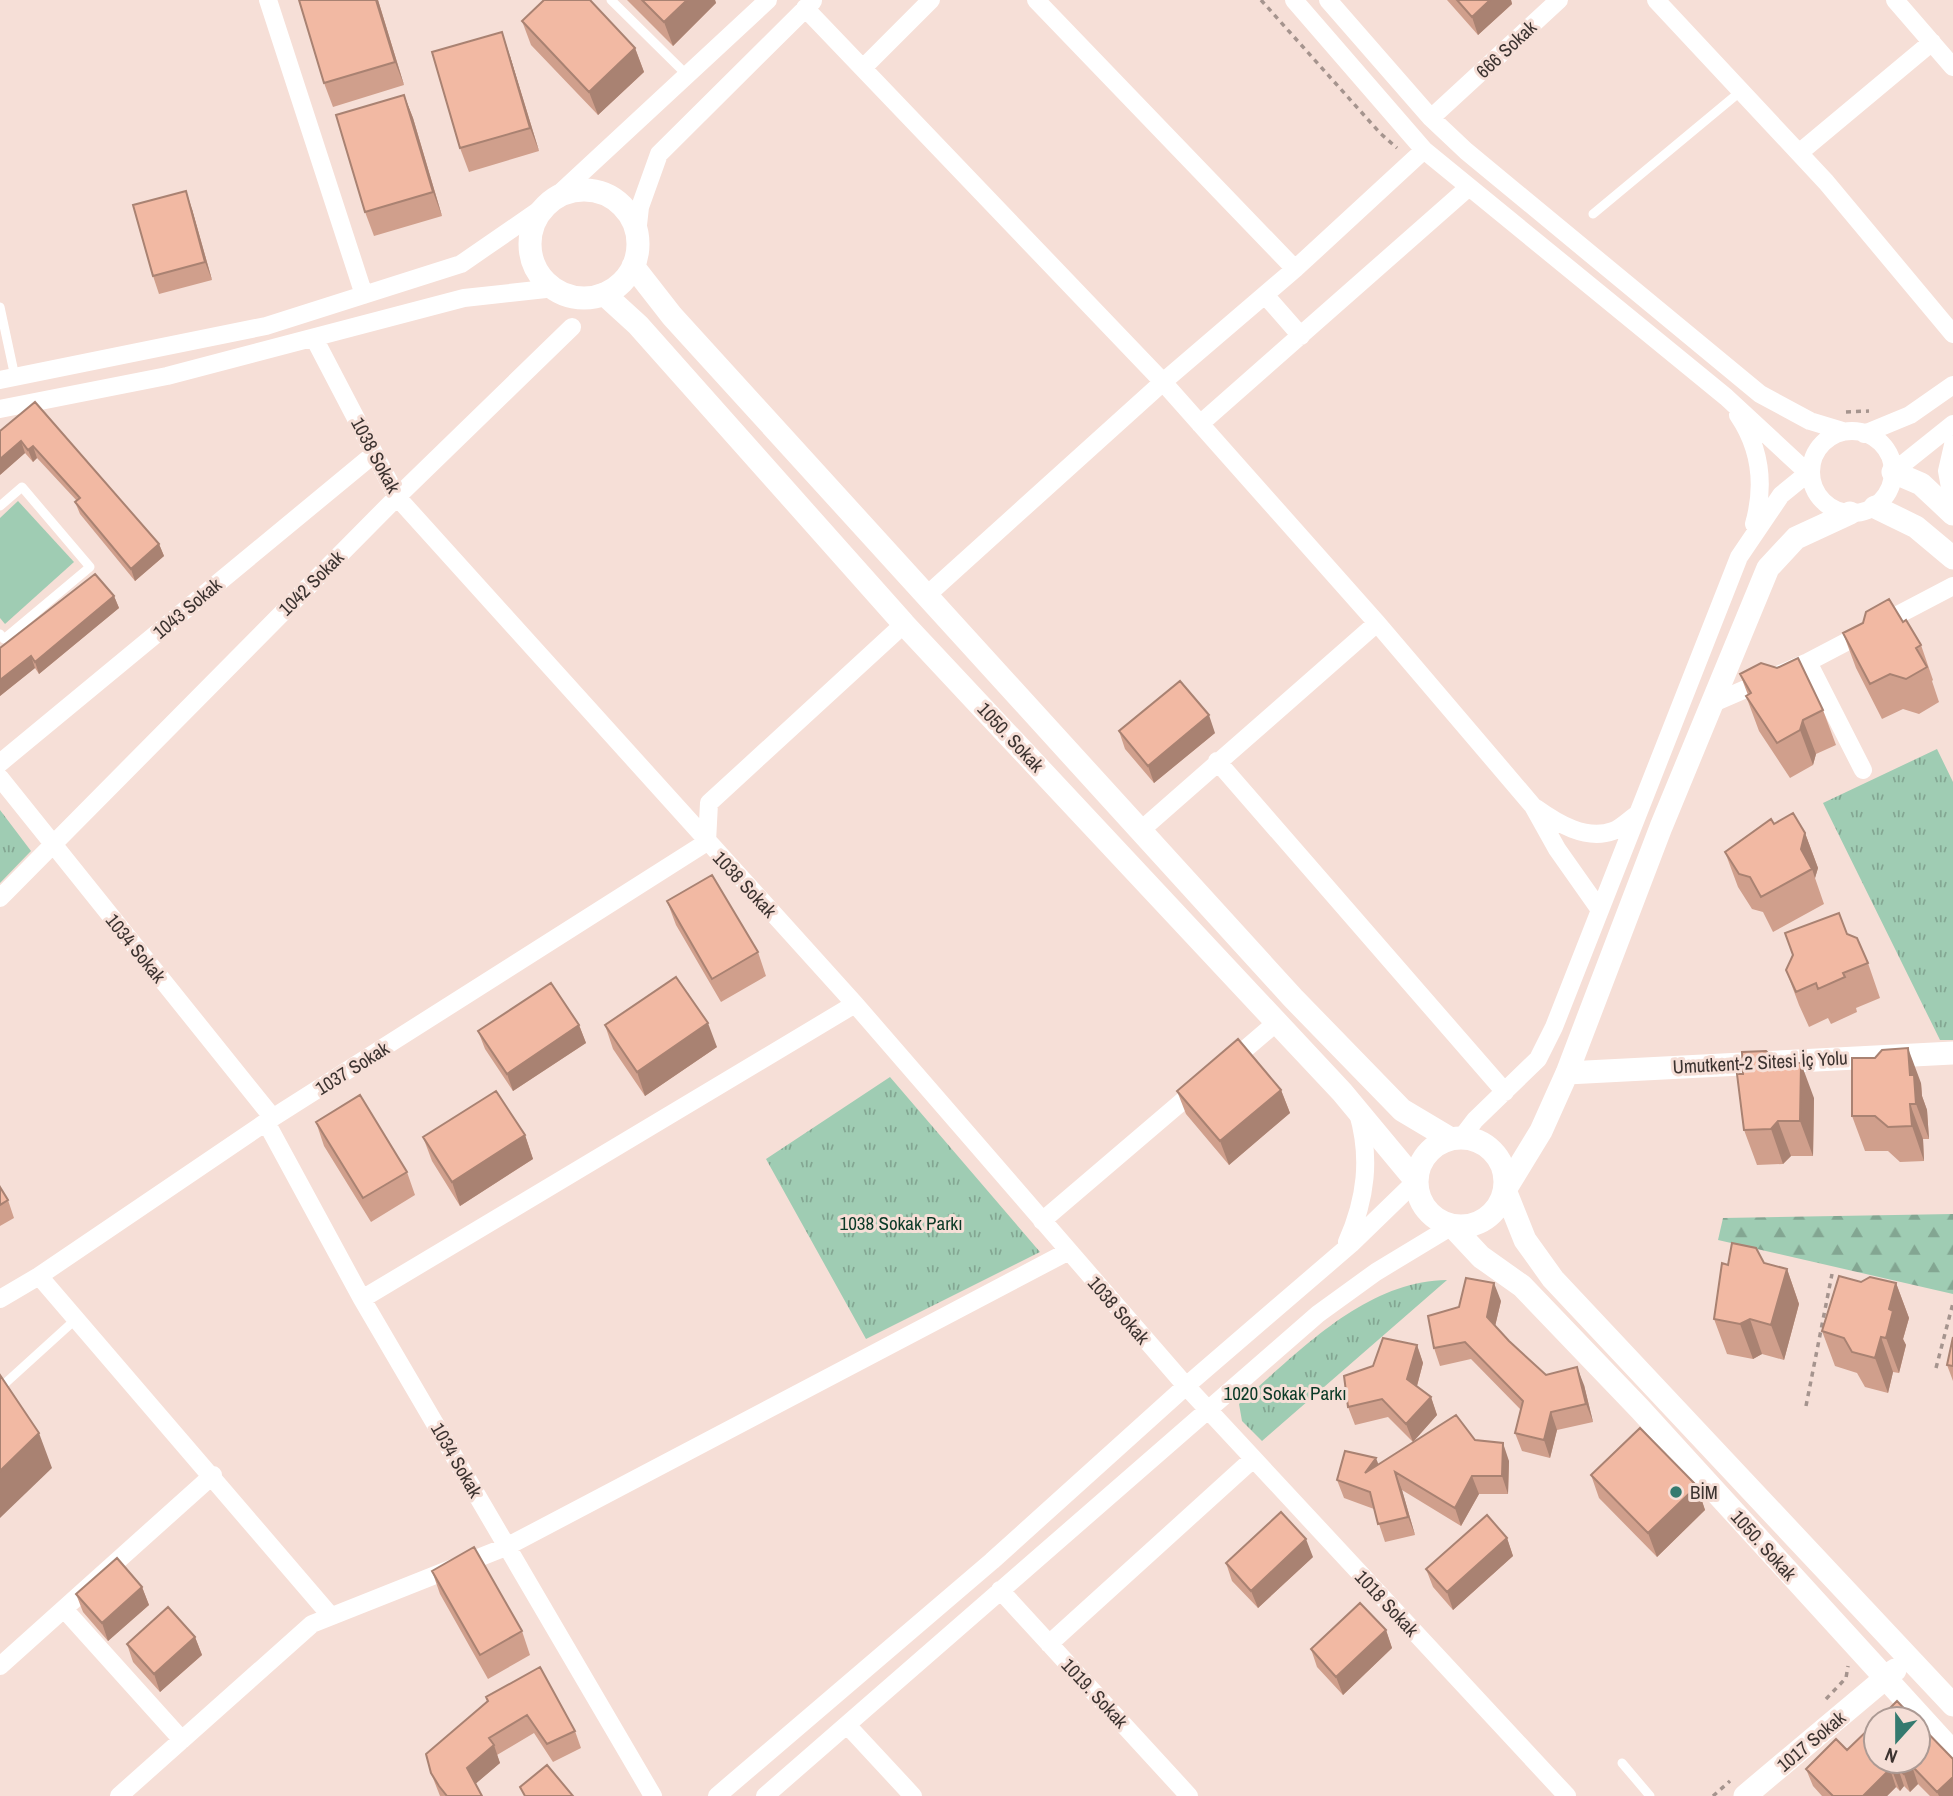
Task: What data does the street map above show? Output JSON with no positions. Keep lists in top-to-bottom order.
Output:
{
  "streets": {
    "street": [
      "666 Sokak",
      "1038 Sokak",
      "1042 Sokak",
      "1043 Sokak",
      "1050. Sokak",
      "1034 Sokak",
      "Umutkent-2 Sitesi İç Yolu",
      "1037 Sokak",
      "1018 Sokak",
      "1019. Sokak",
      "1017 Sokak"
    ]
  },
  "crossings": [
    ["1038 Sokak", "1042 Sokak"],
    ["1038 Sokak", "1043 Sokak"],
    ["1038 Sokak", "1037 Sokak"],
    ["1038 Sokak", "1018 Sokak"],
    ["1042 Sokak", "1034 Sokak"],
    ["1050. Sokak", "1017 Sokak"],
    ["1034 Sokak", "1037 Sokak"]
  ],
  "parks": ["1038 Sokak Parkı", "1020 Sokak Parkı"],
  "places": ["BİM"],
  "north": "bottom"
}
